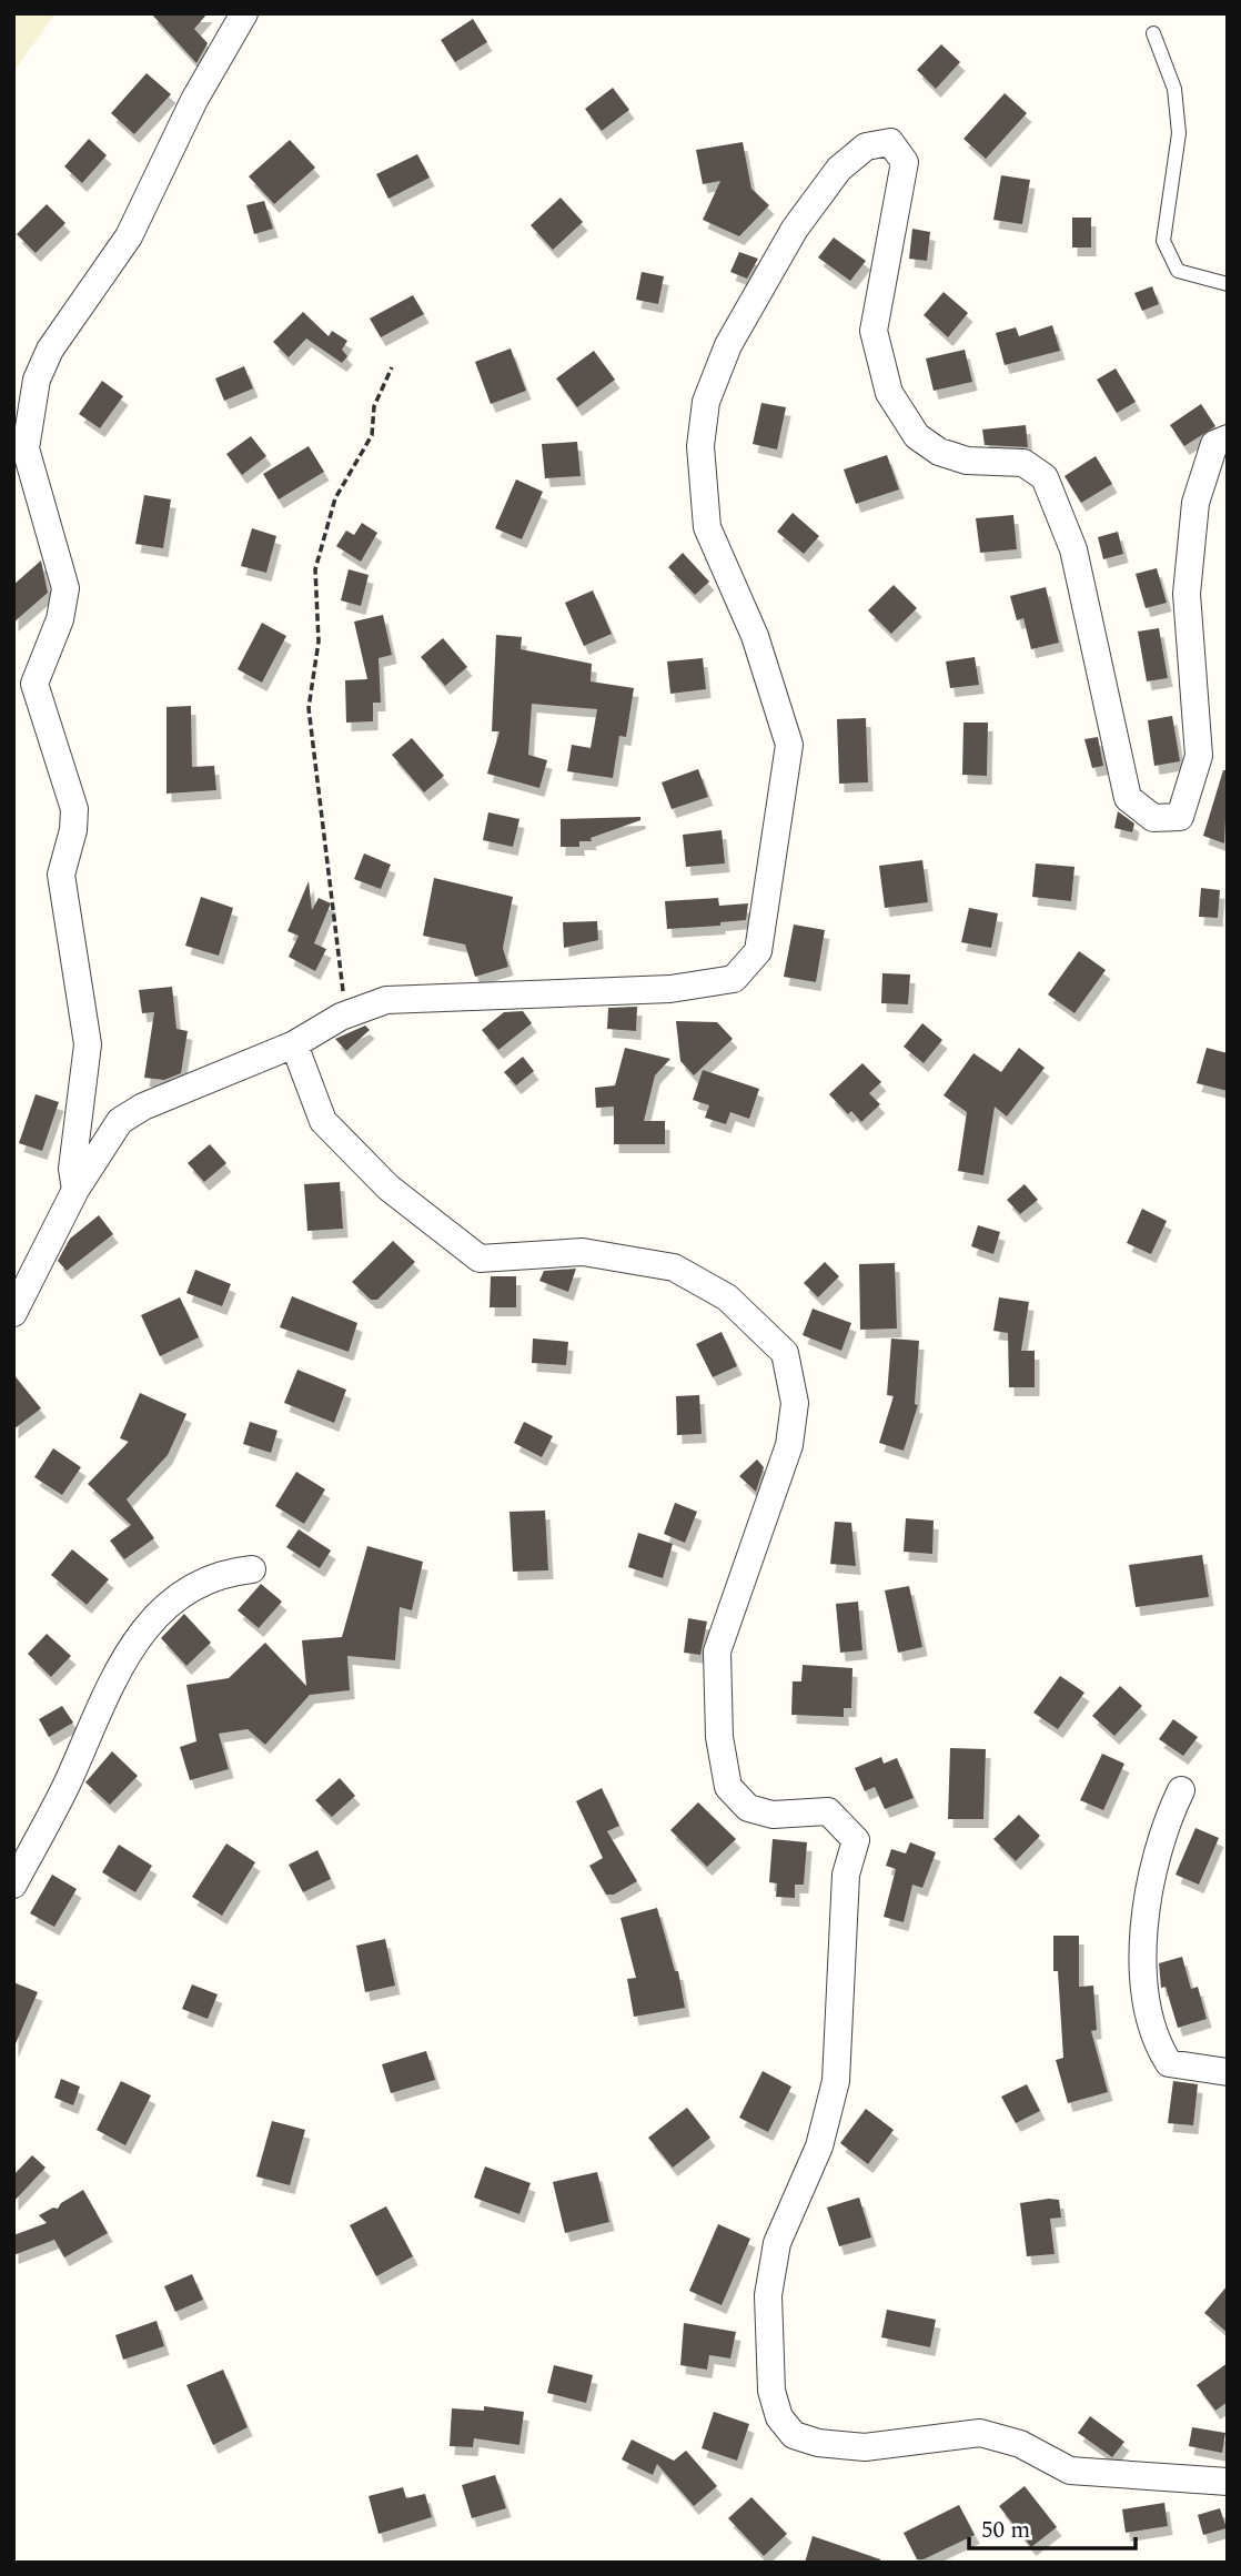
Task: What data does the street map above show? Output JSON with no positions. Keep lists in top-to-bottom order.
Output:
{
  "scale_bar": "50 m"
}
